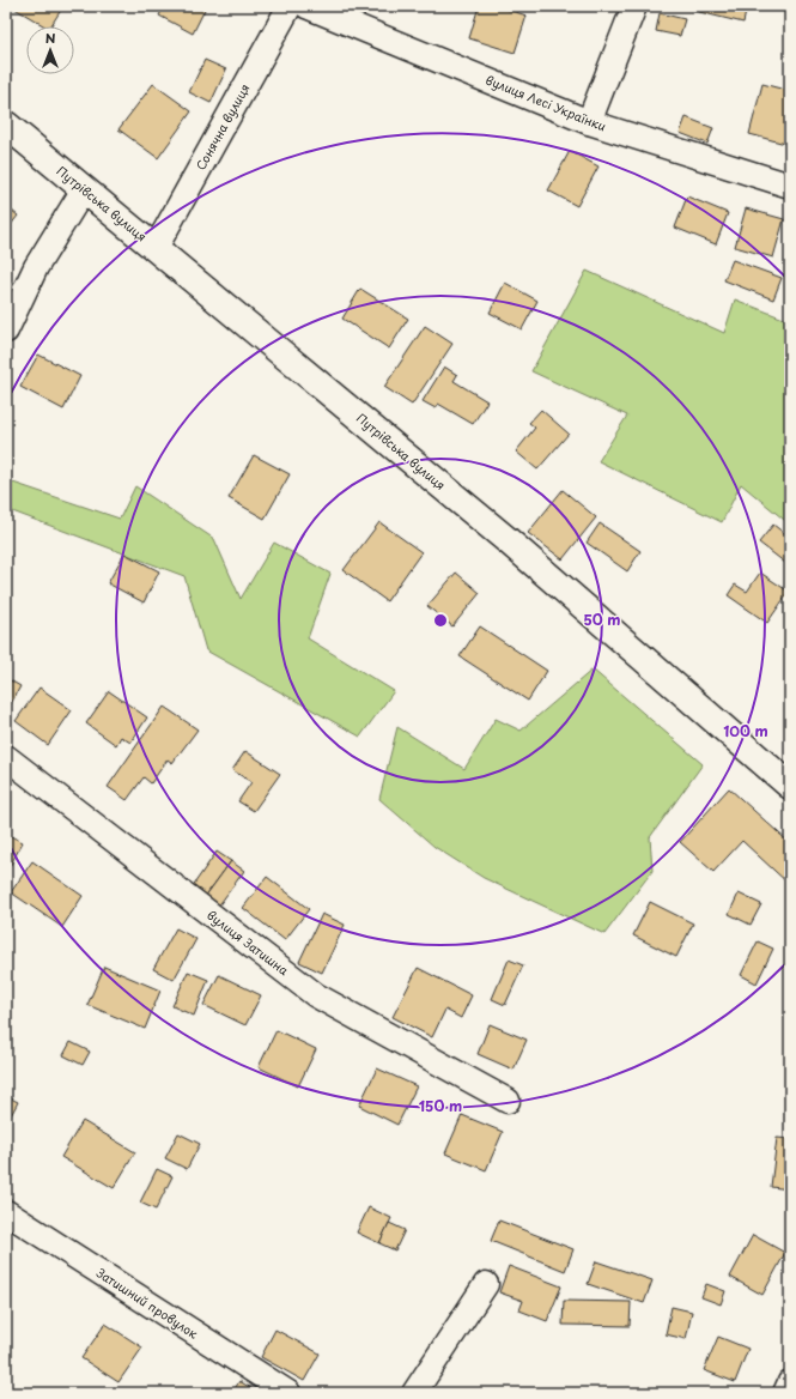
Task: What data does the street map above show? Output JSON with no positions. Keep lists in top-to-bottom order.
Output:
{
  "streets": {
    "main road": ["Путрівська вулиця"],
    "street": [
      "вулиця Лесі Українки",
      "Сонячна вулиця",
      "вулиця Затишна",
      "Затишний провулок"
    ]
  },
  "crossings": [
    ["Сонячна вулиця", "Путрівська вулиця"]
  ],
  "north": "top",
  "rings": ["50 m", "100 m", "150 m"]
}
